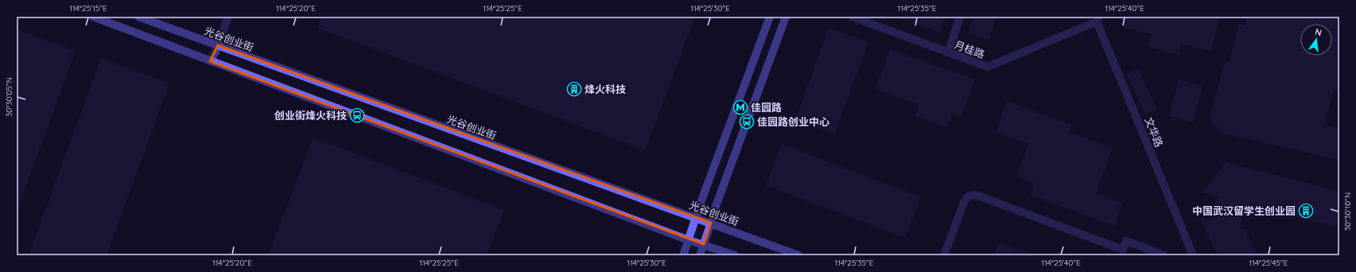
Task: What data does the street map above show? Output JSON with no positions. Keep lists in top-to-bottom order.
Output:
{
  "streets": {
    "main road": ["光谷创业街"],
    "street": ["月桂路", "文华路"]
  },
  "crossings": [
    ["月桂路", "文华路"]
  ],
  "places": {
    "building": ["烽火科技", "中国武汉留学生创业园"],
    "metro station": ["佳园路"],
    "bus stop": ["创业街烽火科技", "佳园路创业中心"]
  },
  "north": "top",
  "coordinates": [
    "114°25'15\"E",
    "114°25'20\"E",
    "114°25'25\"E",
    "114°25'30\"E",
    "114°25'35\"E",
    "114°25'40\"E",
    "30°30'05\"N",
    "30°30'10\"N",
    "114°25'45\"E"
  ]
}
